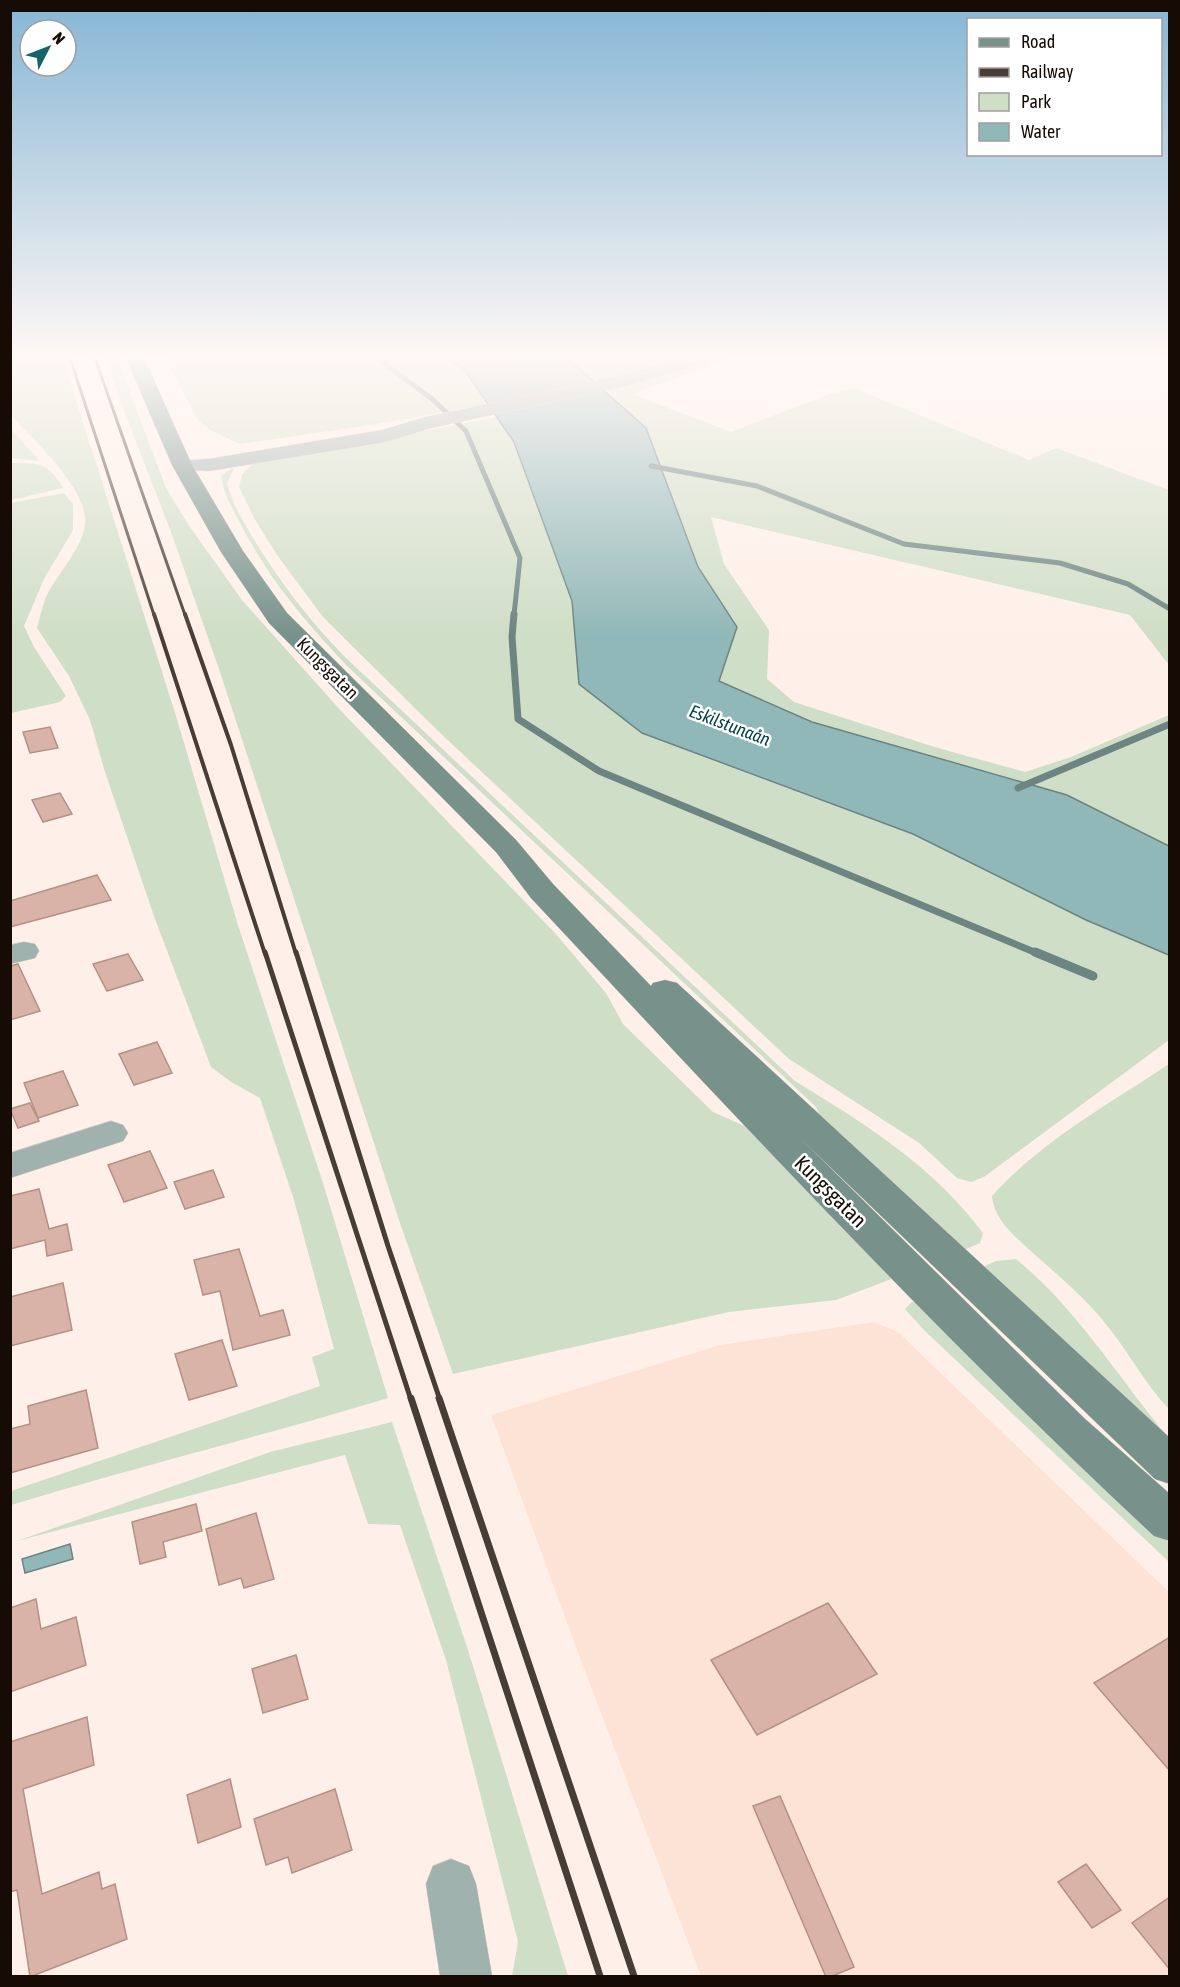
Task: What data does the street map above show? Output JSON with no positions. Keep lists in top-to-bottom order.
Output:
{
  "streets": {
    "main road": ["Kungsgatan"]
  },
  "water": ["Eskilstunaån"],
  "legend": [
    "Road",
    "Railway",
    "Park",
    "Water"
  ],
  "north": "top right"
}
